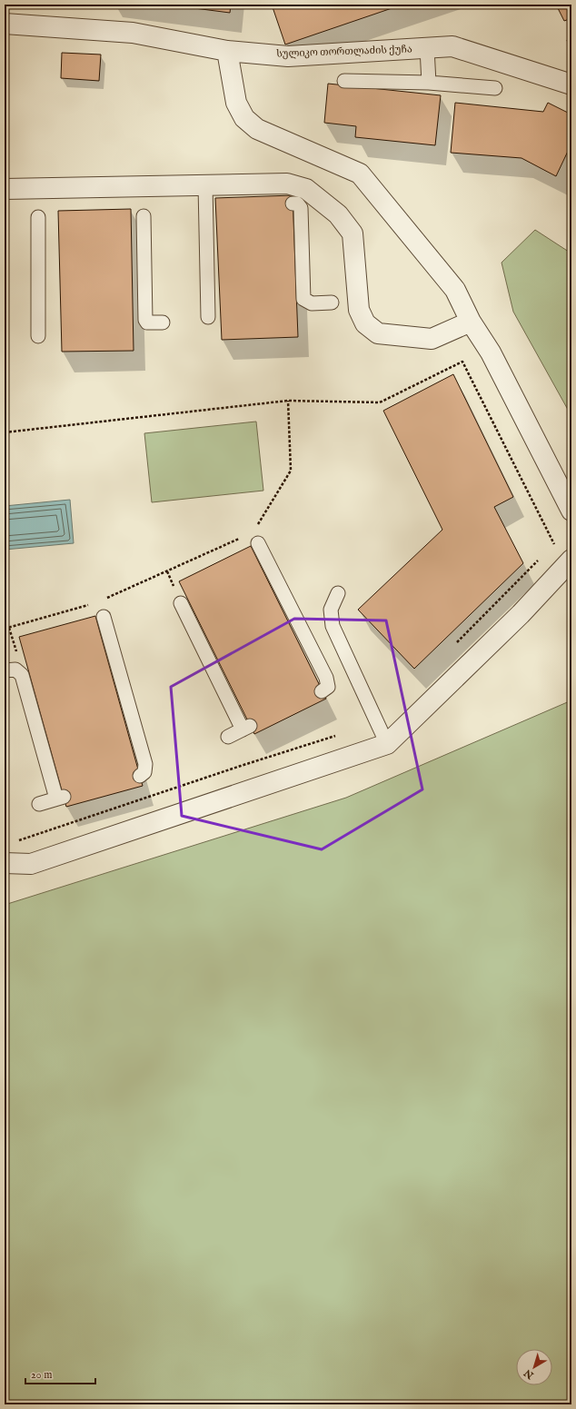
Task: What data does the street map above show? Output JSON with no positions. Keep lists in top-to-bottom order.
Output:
{
  "streets": {
    "street": ["სულიკო თორთლაძის ქუჩა"]
  },
  "scale_bar": "20 m",
  "north": "bottom left"
}
